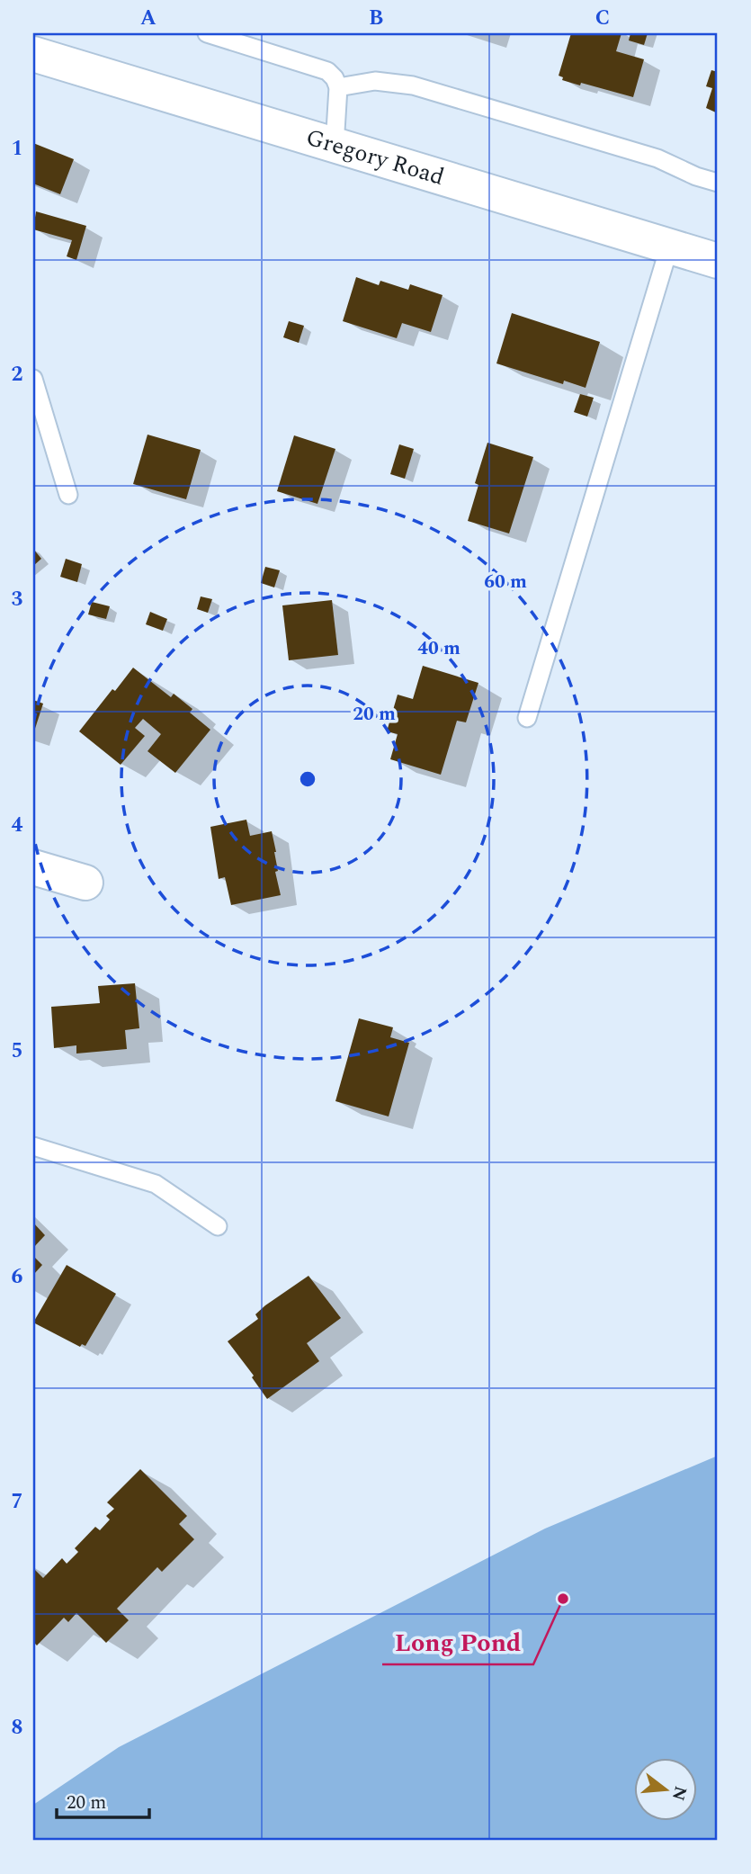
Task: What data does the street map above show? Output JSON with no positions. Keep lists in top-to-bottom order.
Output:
{
  "streets": {
    "street": ["Gregory Road"]
  },
  "places": ["Long Pond"],
  "scale_bar": "20 m",
  "north": "right",
  "grid": {
    "columns": ["A", "B", "C"],
    "rows": [
      "1",
      "2",
      "3",
      "4",
      "5",
      "6",
      "7",
      "8"
    ]
  },
  "rings": ["60 m", "40 m", "20 m"]
}
